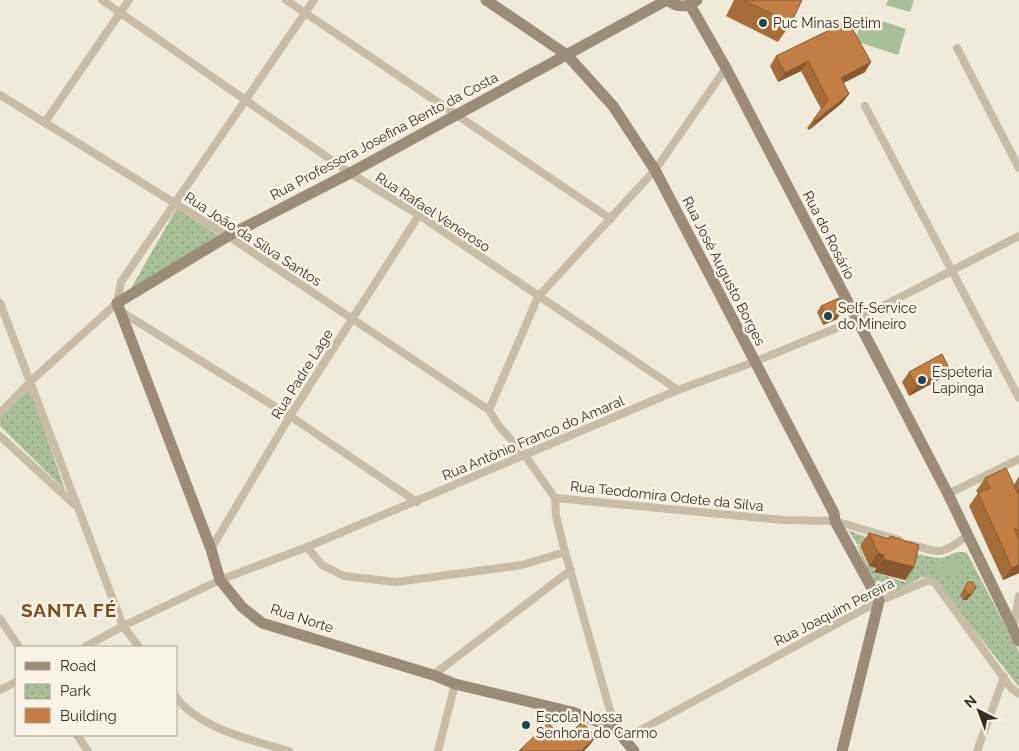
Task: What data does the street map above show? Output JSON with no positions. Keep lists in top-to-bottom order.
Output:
{
  "streets": {
    "street": [
      "Rua Professora Josefina Bento da Costa",
      "Rua Rafael Veneroso",
      "Rua do Rosário",
      "Rua João da Silva Santos",
      "Rua José Augusto Borges",
      "Rua Padre Lage",
      "Rua Antônio Franco do Amaral",
      "Rua Teodomira Odete da Silva",
      "Rua Joaquim Pereira",
      "Rua Norte"
    ]
  },
  "crossings": [
    ["Rua Professora Josefina Bento da Costa", "Rua Rafael Veneroso"],
    ["Rua Professora Josefina Bento da Costa", "Rua João da Silva Santos"],
    ["Rua Professora Josefina Bento da Costa", "Rua José Augusto Borges"],
    ["Rua Professora Josefina Bento da Costa", "Rua Norte"],
    ["Rua Rafael Veneroso", "Rua Padre Lage"],
    ["Rua Rafael Veneroso", "Rua Antônio Franco do Amaral"],
    ["Rua do Rosário", "Rua Antônio Franco do Amaral"],
    ["Rua do Rosário", "Rua Teodomira Odete da Silva"],
    ["Rua João da Silva Santos", "Rua Padre Lage"],
    ["Rua João da Silva Santos", "Rua Teodomira Odete da Silva"],
    ["Rua José Augusto Borges", "Rua Antônio Franco do Amaral"],
    ["Rua José Augusto Borges", "Rua Teodomira Odete da Silva"],
    ["Rua José Augusto Borges", "Rua Joaquim Pereira"],
    ["Rua Padre Lage", "Rua Norte"],
    ["Rua Antônio Franco do Amaral", "Rua Teodomira Odete da Silva"],
    ["Rua Antônio Franco do Amaral", "Rua Norte"]
  ],
  "districts": ["SANTA FÉ"],
  "places": [
    "Puc Minas Betim",
    "Self-Service do Mineiro",
    "Espeteria Lapinga",
    "Escola Nossa Senhora do Carmo"
  ],
  "legend": ["Road", "Park", "Building"],
  "north": "top left"
}
